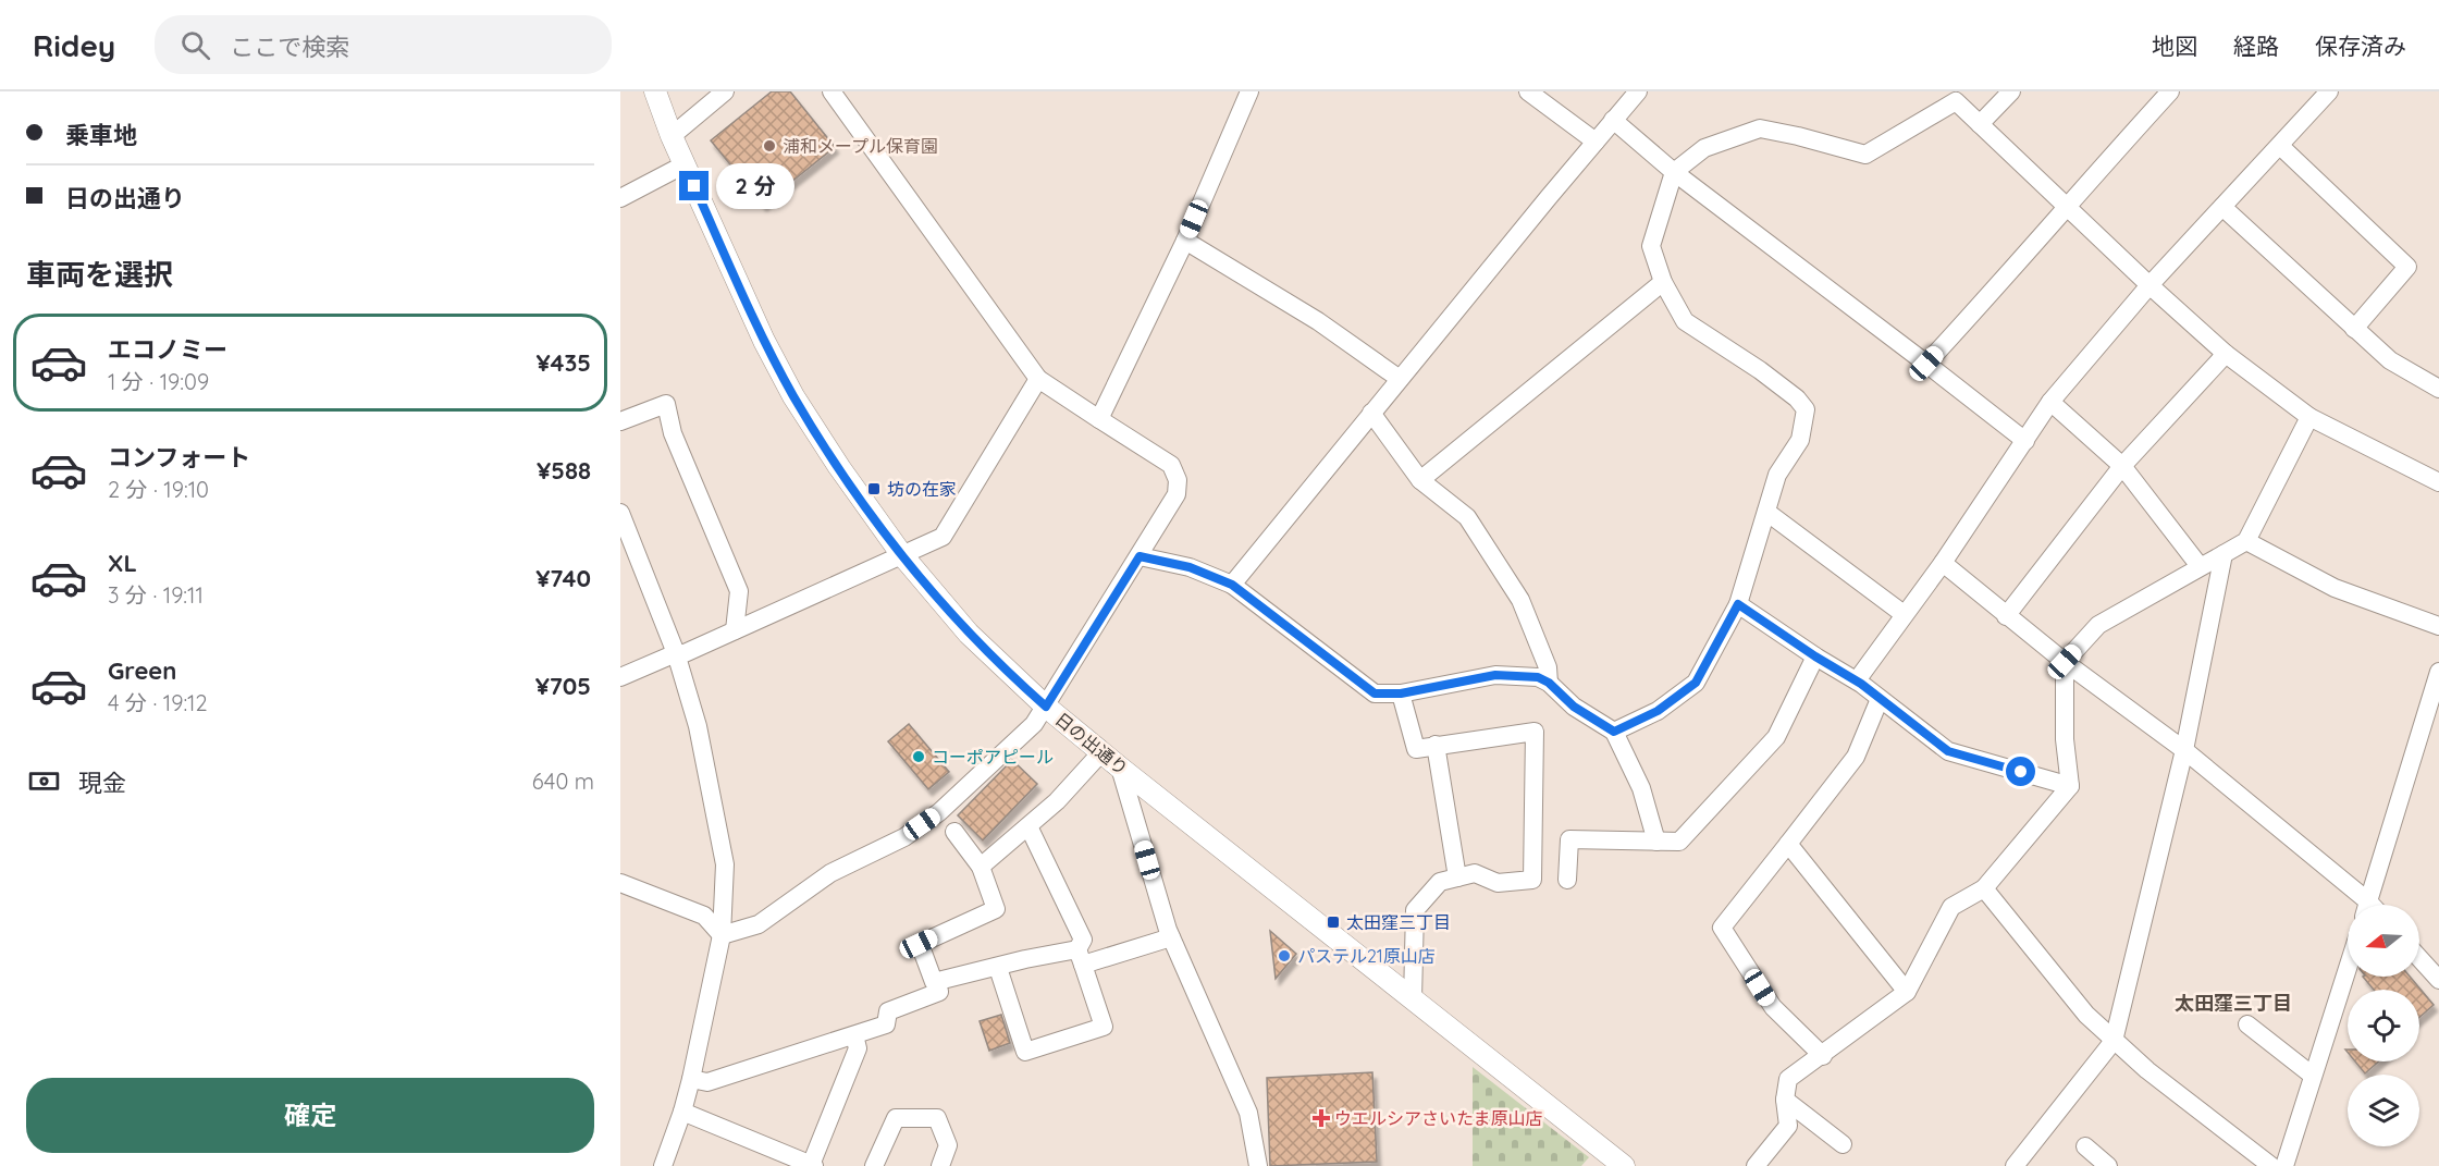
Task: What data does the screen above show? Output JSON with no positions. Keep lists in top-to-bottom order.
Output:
{
  "streets": {
    "street": ["日の出通り"]
  },
  "districts": ["太田窪三丁目"],
  "places": {
    "other": ["浦和メープル保育園", "コーポアピール", "パステル21原山店"],
    "transit": ["坊の在家", "太田窪三丁目"],
    "health": ["ウエルシアさいたま原山店"]
  },
  "north": "left",
  "page": {
    "header": "Ridey",
    "search": "ここで検索",
    "nav": ["地図", "経路", "保存済み"],
    "banner": ["乗車地", "日の出通り"],
    "bubble": "2 分",
    "heading": "車両を選択",
    "list": [
      {
        "name": "エコノミー",
        "note": "1 分 · 19:09",
        "value": "¥435"
      },
      {
        "name": "コンフォート",
        "note": "2 分 · 19:10",
        "value": "¥588"
      },
      {
        "name": "XL",
        "note": "3 分 · 19:11",
        "value": "¥740"
      },
      {
        "name": "Green",
        "note": "4 分 · 19:12",
        "value": "¥705"
      }
    ],
    "pay": ["現金", "640 m"],
    "buttons": "確定"
  }
}
